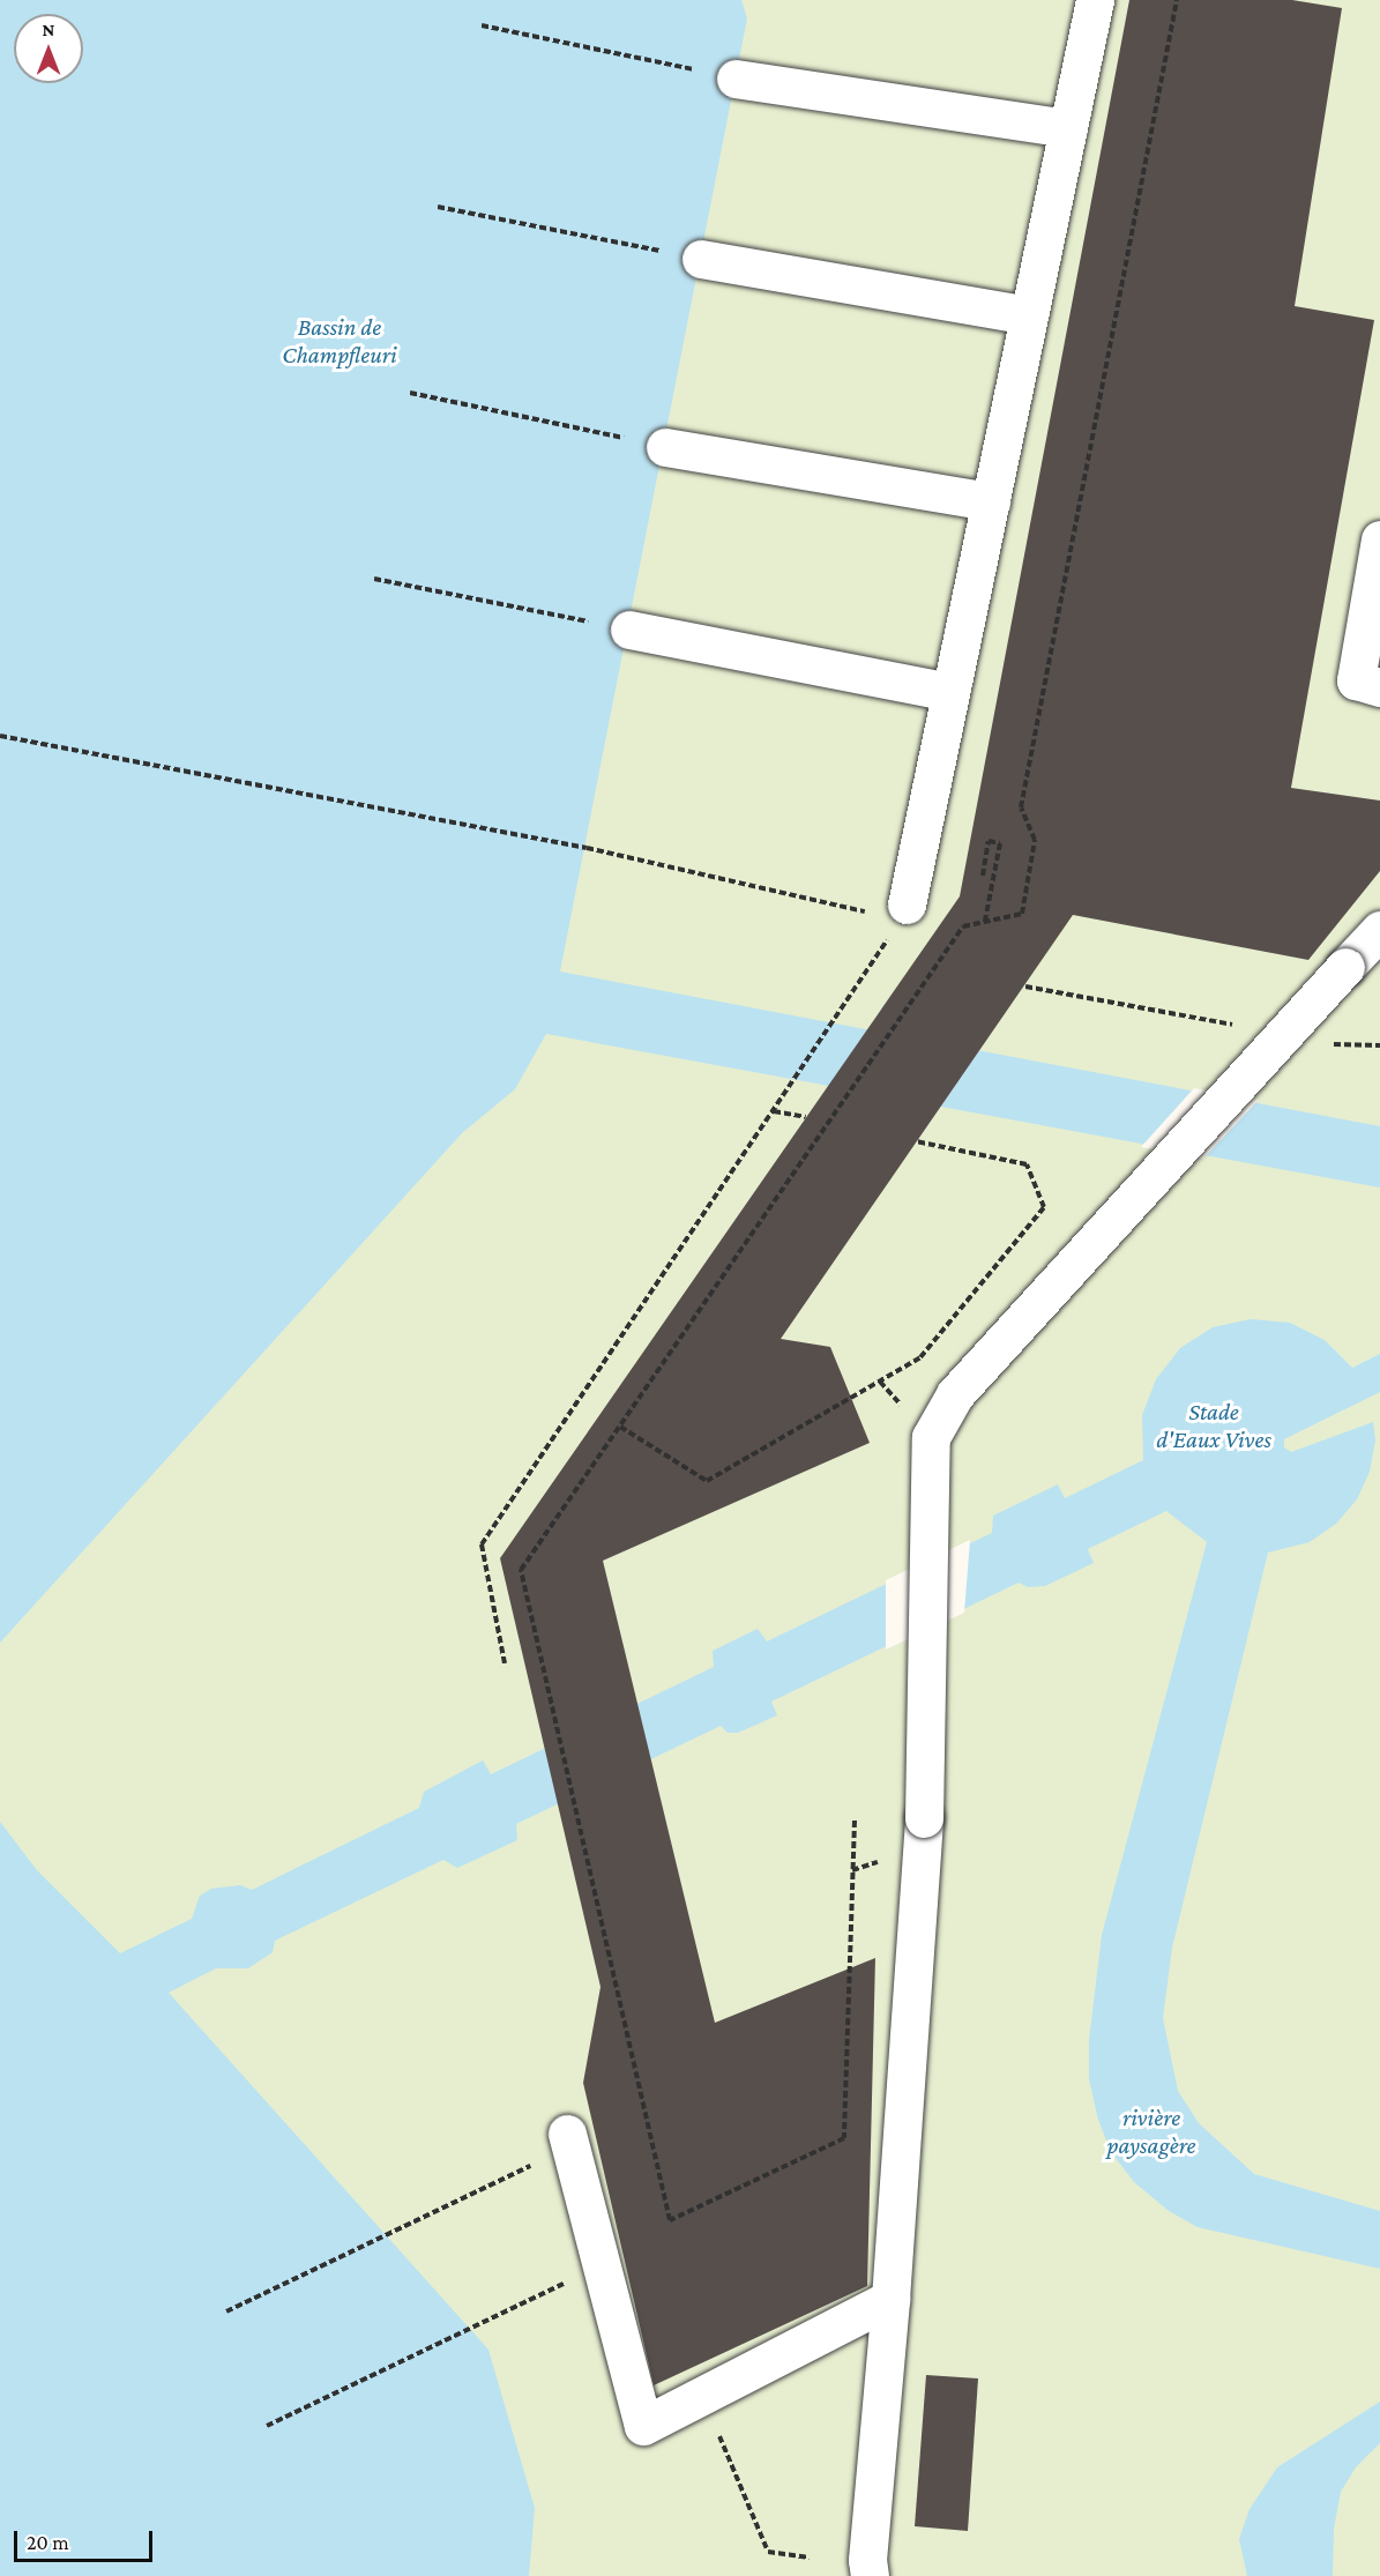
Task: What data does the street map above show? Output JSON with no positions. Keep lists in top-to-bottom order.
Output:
{
  "water": ["Bassin de Champfleuri", "Stade d'Eaux Vives", "rivière paysagère"],
  "scale_bar": "20 m",
  "north": "top"
}
